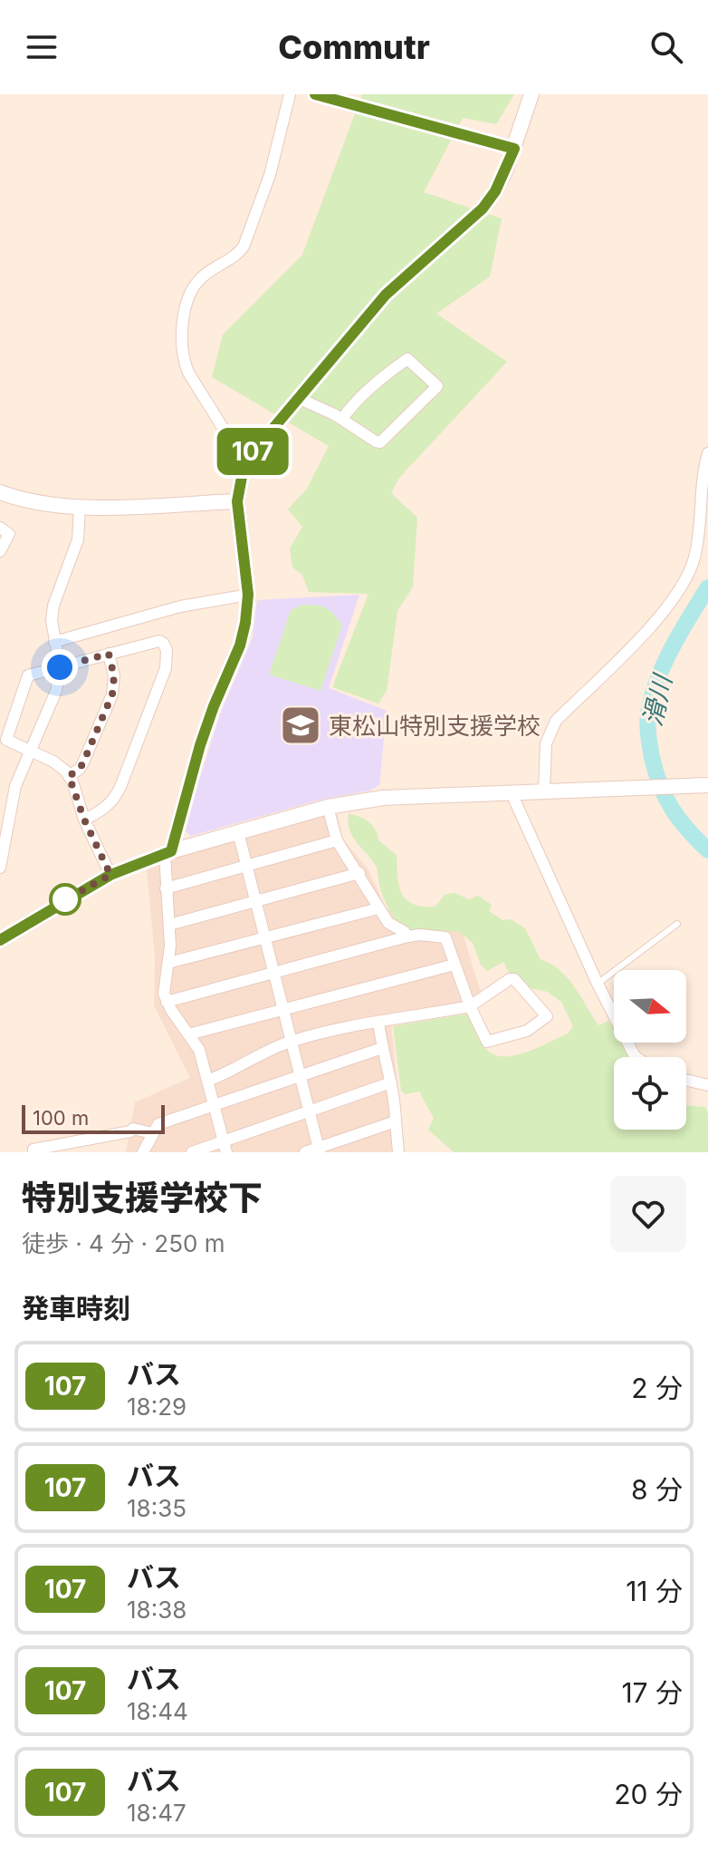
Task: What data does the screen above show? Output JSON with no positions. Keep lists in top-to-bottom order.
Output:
{
  "water": ["滑川"],
  "places": {
    "school or university": ["東松山特別支援学校"]
  },
  "lines": ["bus line 107"],
  "scale_bar": "100 m",
  "north": "right",
  "page": {
    "header": "Commutr",
    "on_map": "107",
    "scale": "100 m",
    "heading": [
      ["特別支援学校下", "徒歩 · 4 分 · 250 m"],
      "発車時刻"
    ],
    "list": [
      {
        "mark": "107",
        "name": "バス",
        "note": "18:29",
        "value": "2 分"
      },
      {
        "mark": "107",
        "name": "バス",
        "note": "18:35",
        "value": "8 分"
      },
      {
        "mark": "107",
        "name": "バス",
        "note": "18:38",
        "value": "11 分"
      },
      {
        "mark": "107",
        "name": "バス",
        "note": "18:44",
        "value": "17 分"
      },
      {
        "mark": "107",
        "name": "バス",
        "note": "18:47",
        "value": "20 分"
      }
    ]
  }
}
